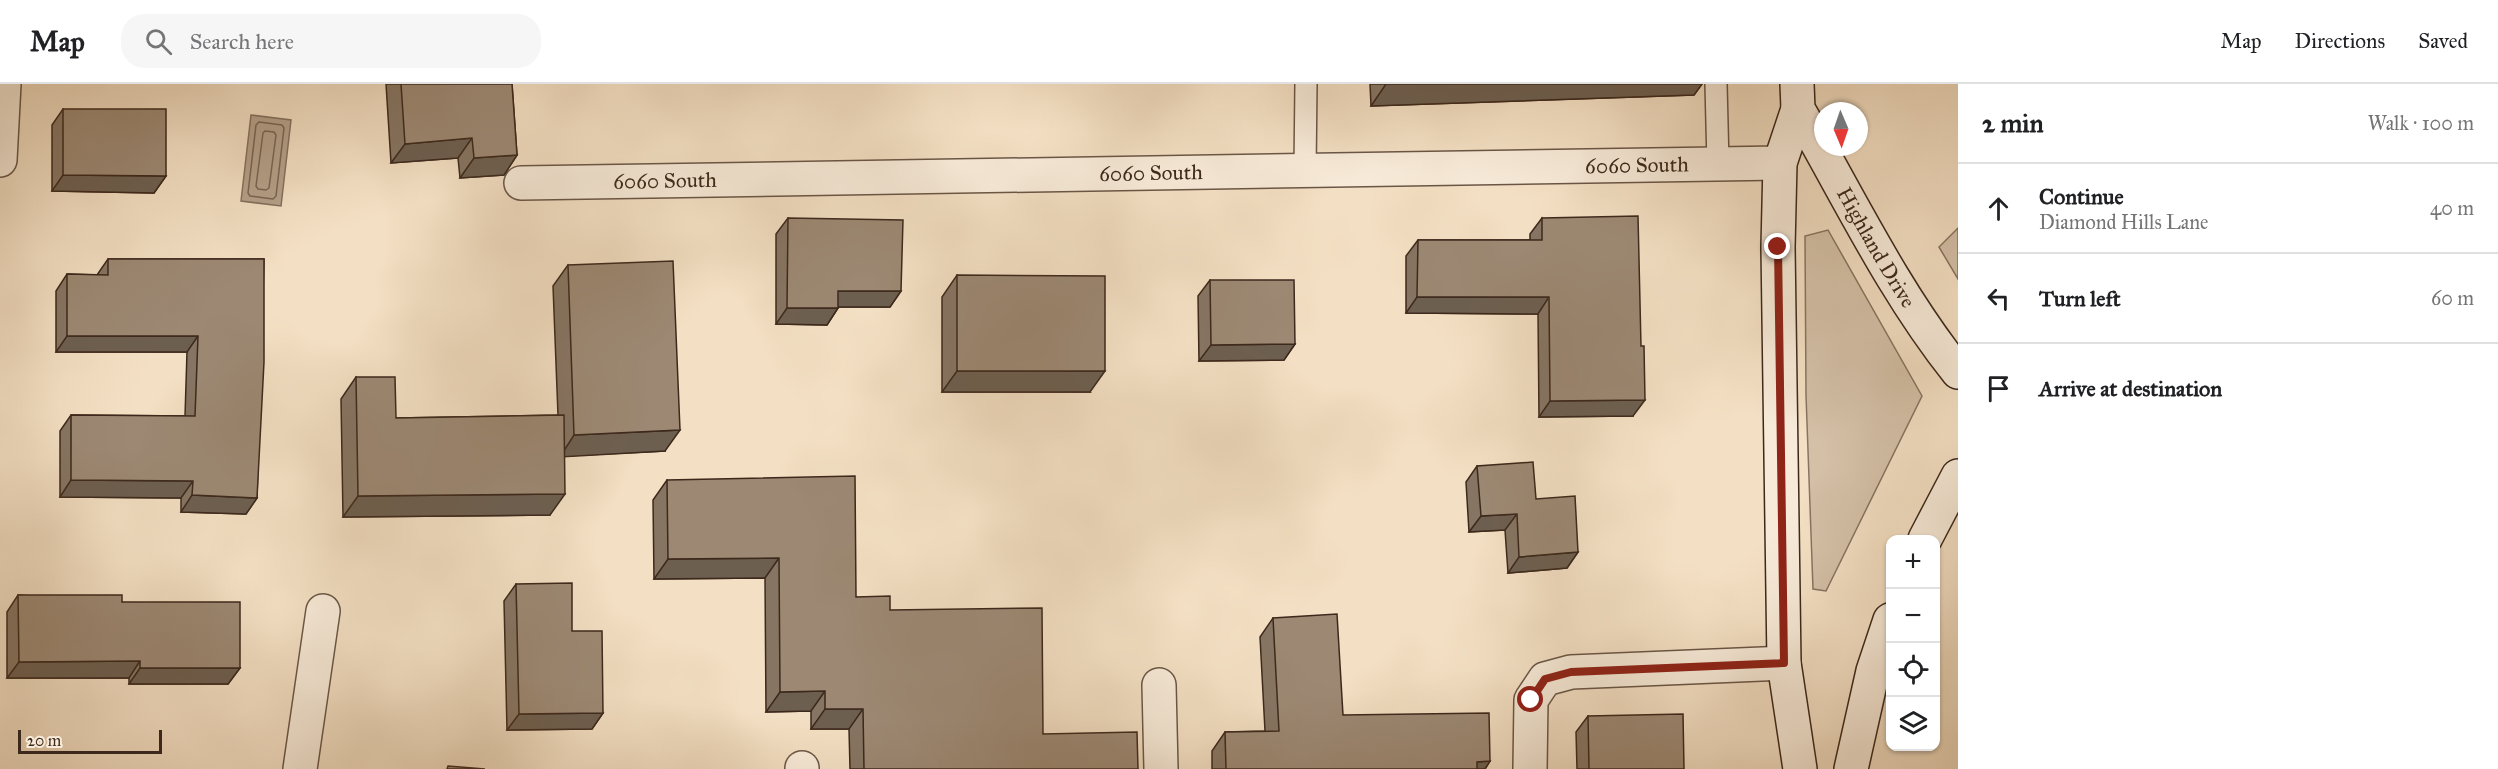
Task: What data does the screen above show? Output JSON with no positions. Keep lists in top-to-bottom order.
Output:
{
  "streets": {
    "street": ["6060 South", "Highland Drive"]
  },
  "scale_bar": "20 m",
  "north": "bottom",
  "page": {
    "header": "Map",
    "search": "Search here",
    "nav": ["Map", "Directions", "Saved"],
    "heading": ["2 min", "Walk · 100 m"],
    "list": [
      ["Continue", "Diamond Hills Lane", "40 m"],
      ["Turn left", "60 m"],
      "Arrive at destination"
    ],
    "map_buttons": ["+", "−"],
    "scale": "20 m"
  }
}
